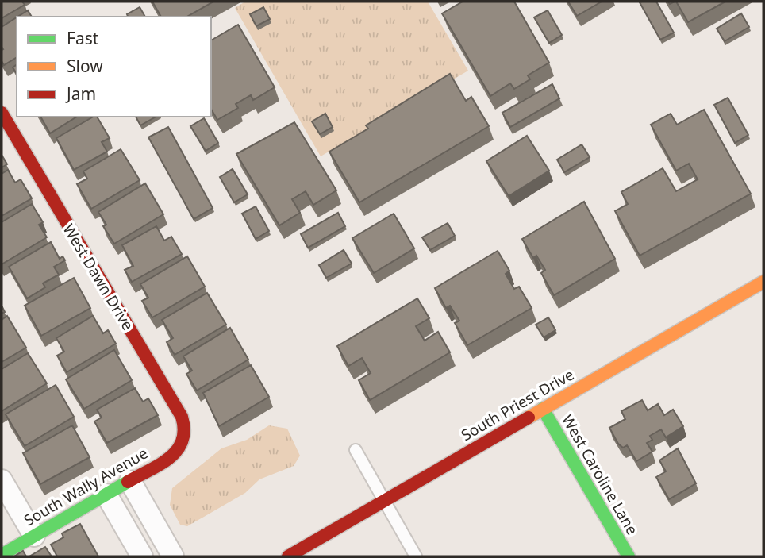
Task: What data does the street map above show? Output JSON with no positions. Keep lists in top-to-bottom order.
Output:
{
  "streets": {
    "street": [
      "West Dawn Drive",
      "South Priest Drive",
      "West Caroline Lane",
      "South Wally Avenue"
    ]
  },
  "crossings": [
    ["West Dawn Drive", "South Wally Avenue"],
    ["South Priest Drive", "West Caroline Lane"]
  ],
  "legend": ["Fast", "Slow", "Jam"]
}
